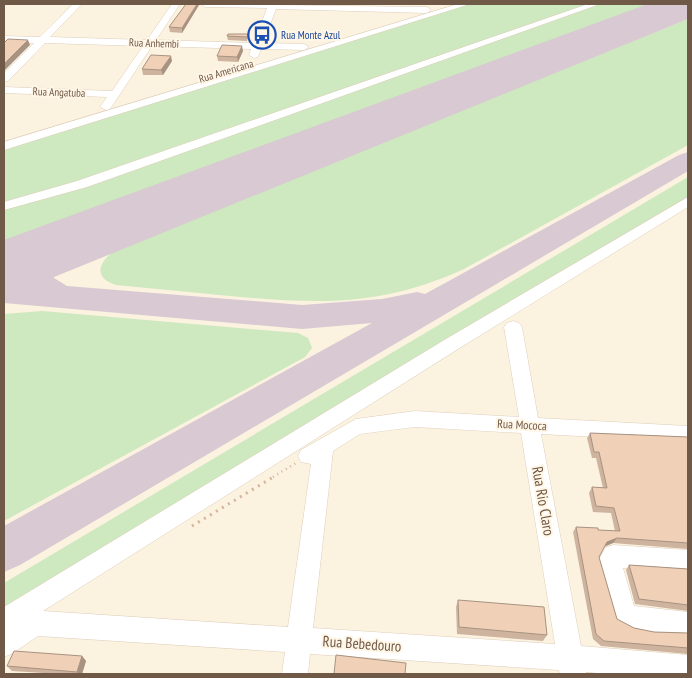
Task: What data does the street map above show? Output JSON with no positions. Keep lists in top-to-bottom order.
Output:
{
  "streets": {
    "street": [
      "Rua Anhembi",
      "Rua Americana",
      "Rua Angatuba",
      "Rua Mococa",
      "Rua Rio Claro",
      "Rua Bebedouro"
    ]
  },
  "crossings": [
    ["Rua Anhembi", "Rua Americana"],
    ["Rua Mococa", "Rua Rio Claro"],
    ["Rua Mococa", "Rua Bebedouro"],
    ["Rua Rio Claro", "Rua Bebedouro"]
  ],
  "places": {
    "bus stop": ["Rua Monte Azul"]
  }
}
